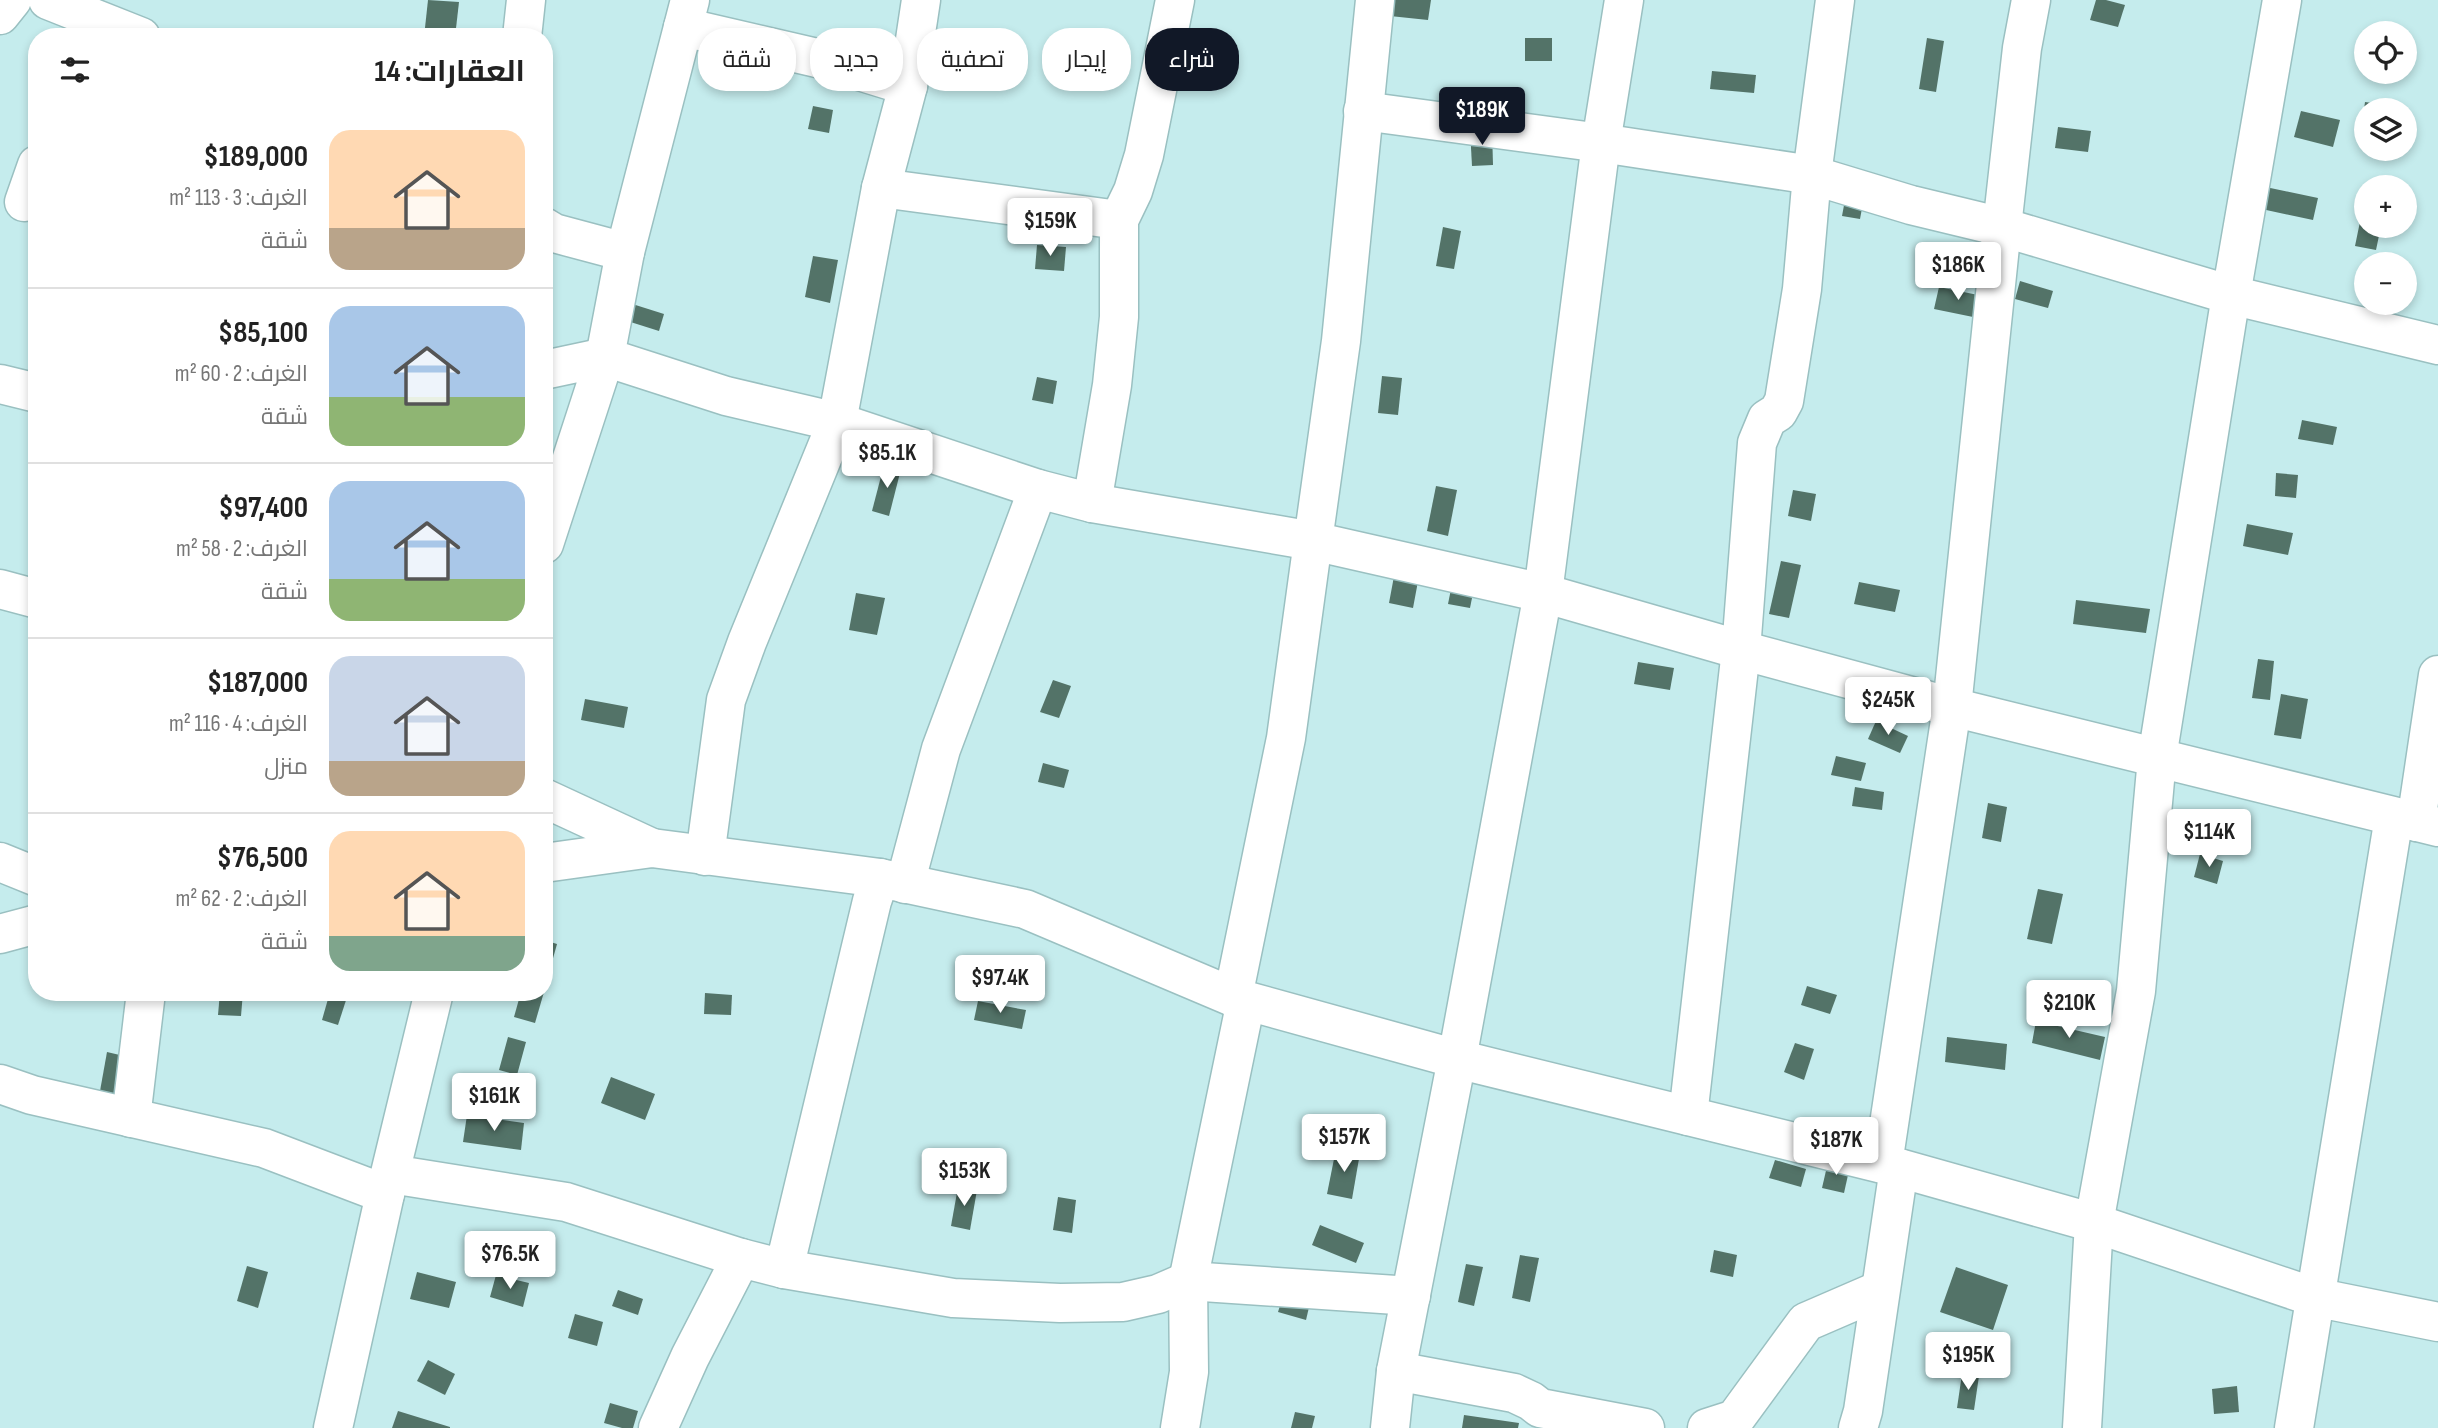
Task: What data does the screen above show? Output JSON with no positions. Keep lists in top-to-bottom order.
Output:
{
  "page": {
    "map_buttons": ["+", "−"],
    "chip": [
      "شراء",
      "إيجار",
      "تصفية",
      "جديد",
      "شقة"
    ],
    "heading": "العقارات: 14",
    "price": [
      "$189K",
      "$159K",
      "$186K",
      "$85.1K",
      "$245K",
      "$114K",
      "$97.4K",
      "$210K",
      "$161K",
      "$157K",
      "$187K",
      "$153K",
      "$76.5K",
      "$195K"
    ],
    "list": [
      {
        "name": "$189,000",
        "note": "الغرف: 3 · 113 m² · شقة"
      },
      {
        "name": "$85,100",
        "note": "الغرف: 2 · 60 m² · شقة"
      },
      {
        "name": "$97,400",
        "note": "الغرف: 2 · 58 m² · شقة"
      },
      {
        "name": "$187,000",
        "note": "الغرف: 4 · 116 m² · منزل"
      },
      {
        "name": "$76,500",
        "note": "الغرف: 2 · 62 m² · شقة"
      }
    ]
  }
}
